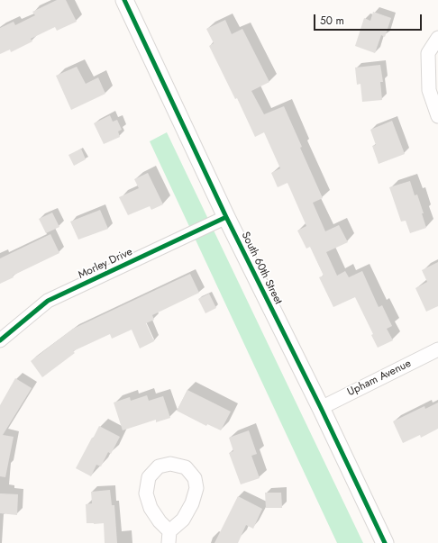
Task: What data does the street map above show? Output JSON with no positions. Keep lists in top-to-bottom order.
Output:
{
  "streets": {
    "street": ["Morley Drive", "South 60th Street", "Upham Avenue"]
  },
  "crossings": [
    ["Morley Drive", "South 60th Street"],
    ["South 60th Street", "Upham Avenue"]
  ],
  "scale_bar": "50 m"
}
